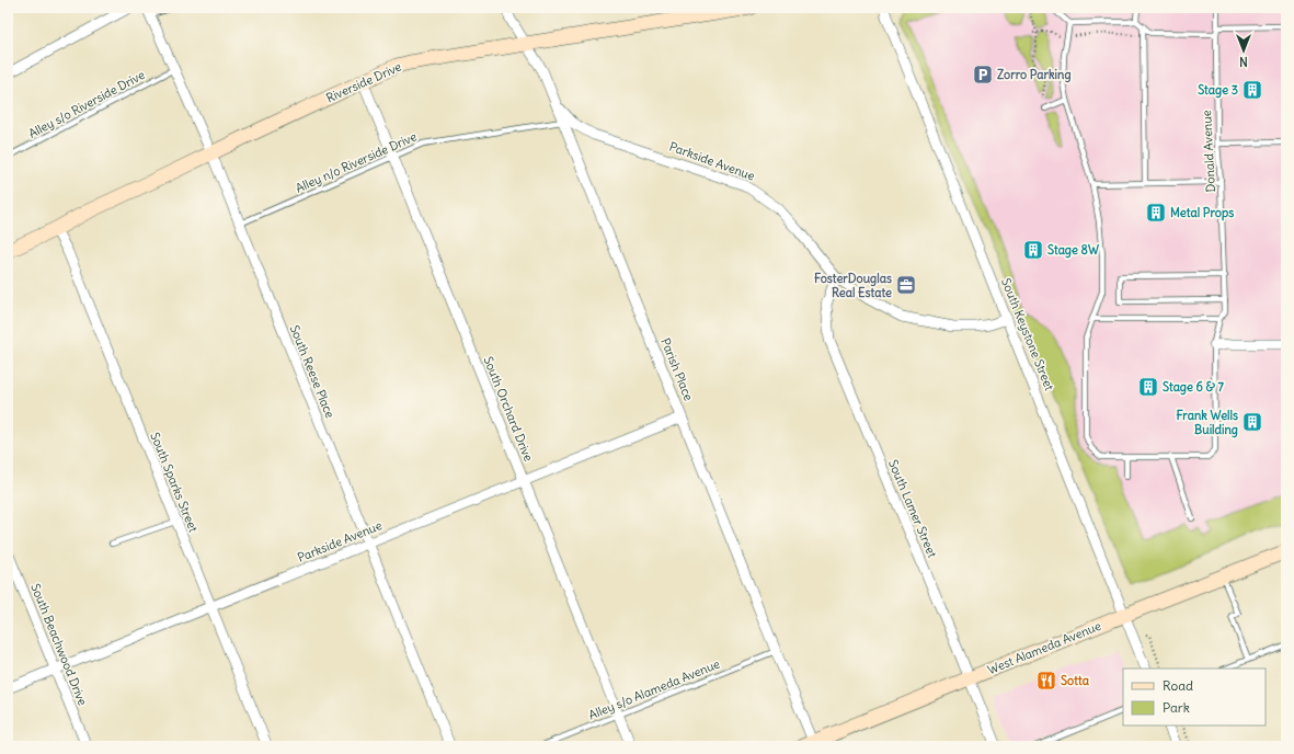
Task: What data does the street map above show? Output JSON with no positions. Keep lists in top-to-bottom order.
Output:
{
  "streets": {
    "main road": ["Riverside Drive", "West Alameda Avenue"],
    "street": [
      "Parkside Avenue",
      "South Keystone Street",
      "Parish Place",
      "South Reese Place",
      "South Orchard Drive",
      "South Sparks Street",
      "South Lamer Street",
      "South Beachwood Drive"
    ],
    "lane": [
      "Alley s/o Riverside Drive",
      "Donald Avenue",
      "Alley n/o Riverside Drive",
      "Alley s/o Alameda Avenue"
    ]
  },
  "crossings": [
    ["Riverside Drive", "Parish Place"],
    ["Riverside Drive", "South Reese Place"],
    ["Riverside Drive", "South Orchard Drive"],
    ["Riverside Drive", "South Sparks Street"],
    ["Alley s/o Riverside Drive", "South Reese Place"],
    ["Parkside Avenue", "South Keystone Street"],
    ["Parkside Avenue", "Parish Place"],
    ["Parkside Avenue", "South Reese Place"],
    ["Parkside Avenue", "South Orchard Drive"],
    ["Parkside Avenue", "South Sparks Street"],
    ["Parkside Avenue", "South Lamer Street"],
    ["Parkside Avenue", "South Beachwood Drive"],
    ["Alley n/o Riverside Drive", "Parish Place"],
    ["Alley n/o Riverside Drive", "South Reese Place"],
    ["Alley n/o Riverside Drive", "South Orchard Drive"],
    ["South Keystone Street", "West Alameda Avenue"],
    ["Parish Place", "West Alameda Avenue"],
    ["Parish Place", "Alley s/o Alameda Avenue"],
    ["South Orchard Drive", "Alley s/o Alameda Avenue"],
    ["South Lamer Street", "West Alameda Avenue"]
  ],
  "places": {
    "parking": ["Zorro Parking"],
    "building": [
      "Stage 3",
      "Metal Props",
      "Stage 8W",
      "Stage 6 & 7",
      "Frank Wells Building"
    ],
    "office": ["FosterDouglas Real Estate"],
    "restaurant": ["Sotta"]
  },
  "legend": ["Road", "Park"],
  "north": "bottom"
}
